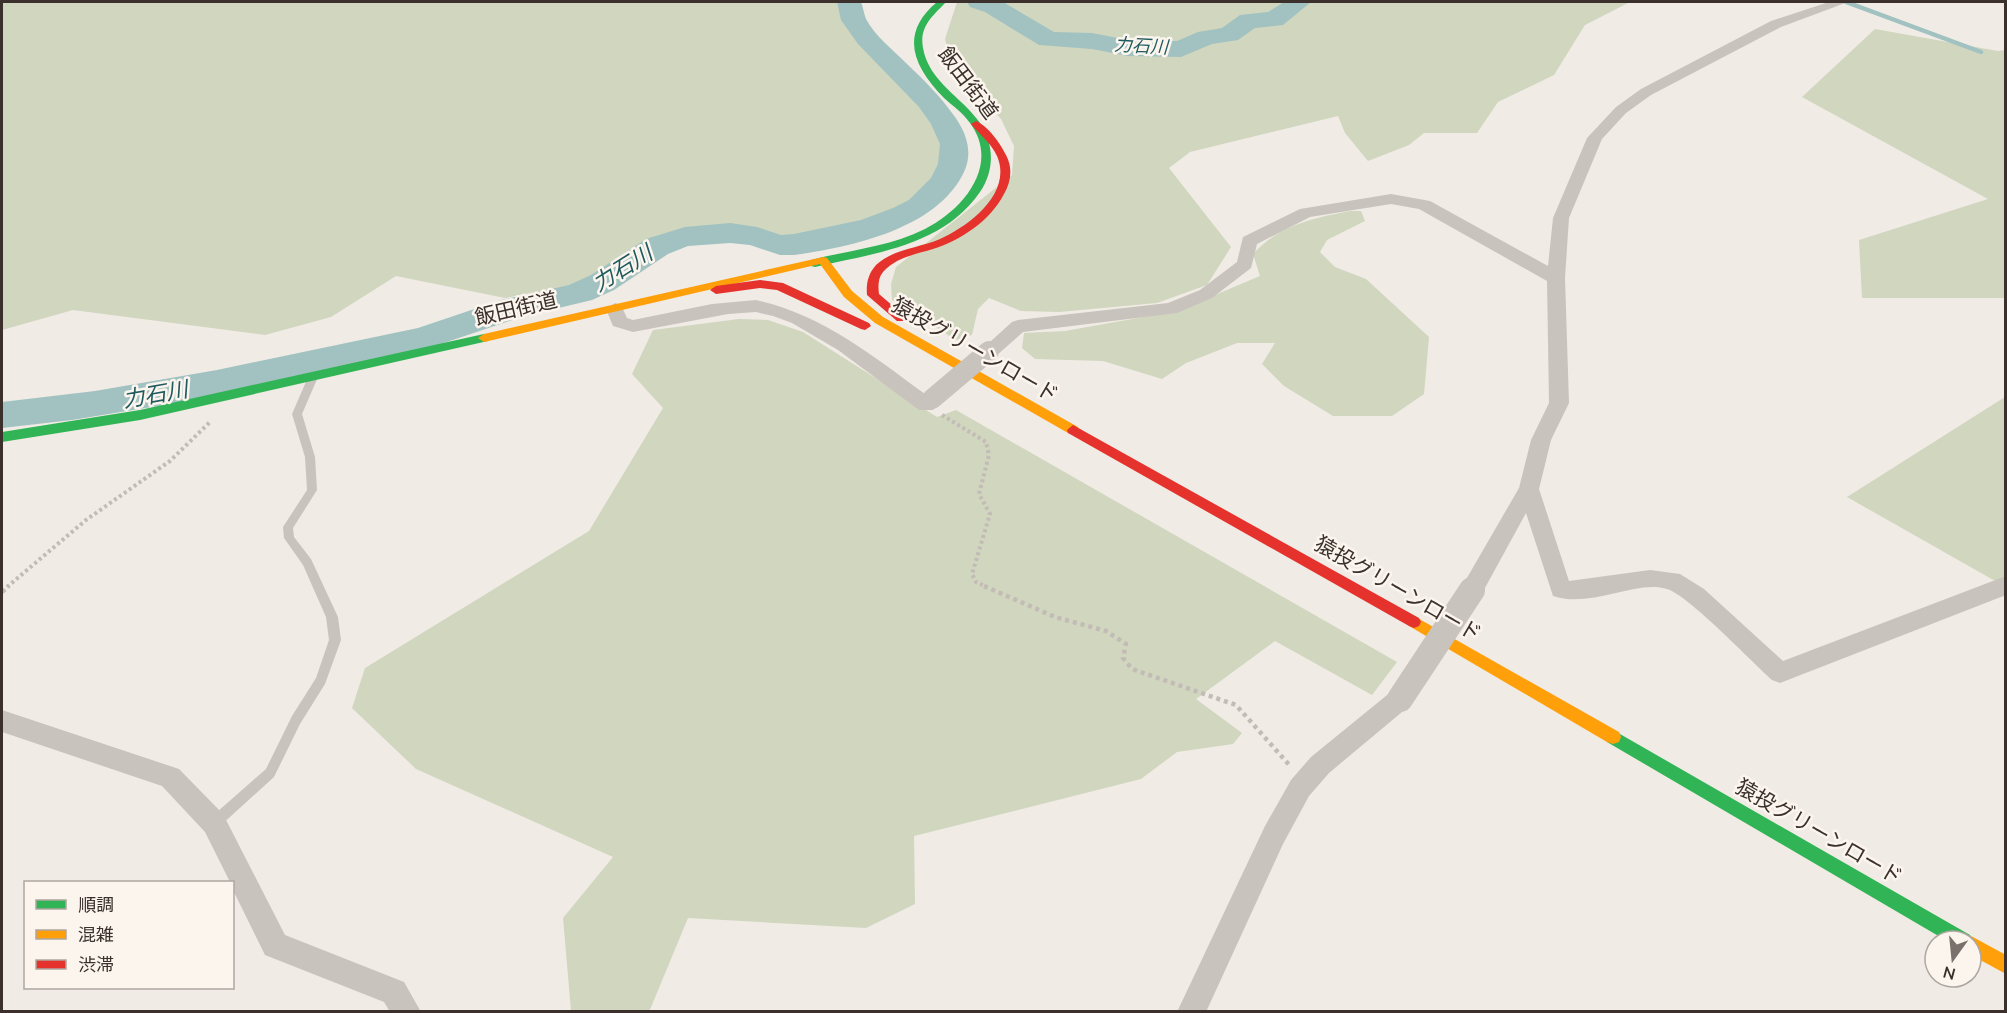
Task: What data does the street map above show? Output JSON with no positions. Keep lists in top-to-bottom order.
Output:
{
  "streets": {
    "main road": ["飯田街道", "猿投グリーンロード"]
  },
  "crossings": [
    ["飯田街道", "猿投グリーンロード"]
  ],
  "water": ["力石川"],
  "legend": ["順調", "混雑", "渋滞"],
  "north": "bottom"
}
